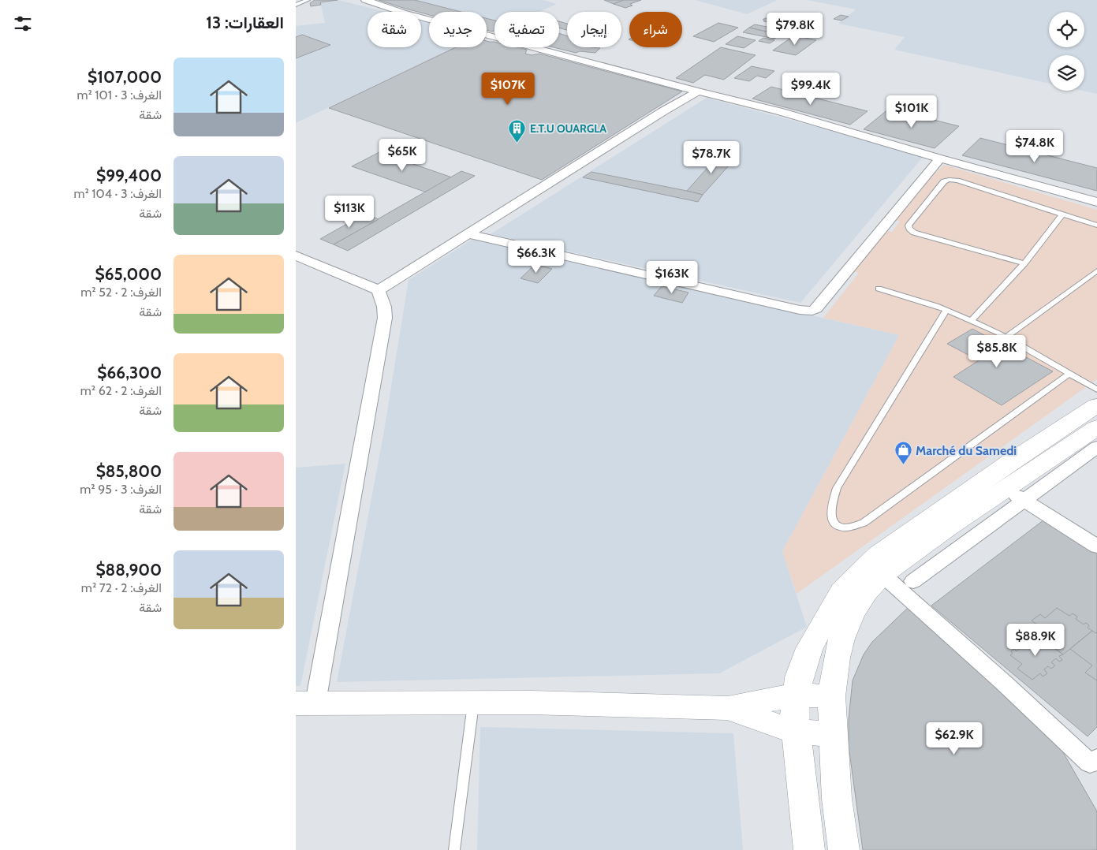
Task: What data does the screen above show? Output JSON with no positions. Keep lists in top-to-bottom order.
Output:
{
  "places": {
    "building": ["E.T.U OUARGLA"],
    "shop": ["Marché du Samedi"]
  },
  "page": {
    "heading": "العقارات: 13",
    "chip": [
      "شراء",
      "إيجار",
      "تصفية",
      "جديد",
      "شقة"
    ],
    "price": [
      "$79.8K",
      "$107K",
      "$99.4K",
      "$101K",
      "$74.8K",
      "$65K",
      "$78.7K",
      "$113K",
      "$66.3K",
      "$163K",
      "$85.8K",
      "$88.9K",
      "$62.9K"
    ],
    "list": [
      {
        "name": "$107,000",
        "note": "الغرف: 3 · 101 m² · شقة"
      },
      {
        "name": "$99,400",
        "note": "الغرف: 3 · 104 m² · شقة"
      },
      {
        "name": "$65,000",
        "note": "الغرف: 2 · 52 m² · شقة"
      },
      {
        "name": "$66,300",
        "note": "الغرف: 2 · 62 m² · شقة"
      },
      {
        "name": "$85,800",
        "note": "الغرف: 3 · 95 m² · شقة"
      },
      {
        "name": "$88,900",
        "note": "الغرف: 2 · 72 m² · شقة"
      }
    ]
  }
}
